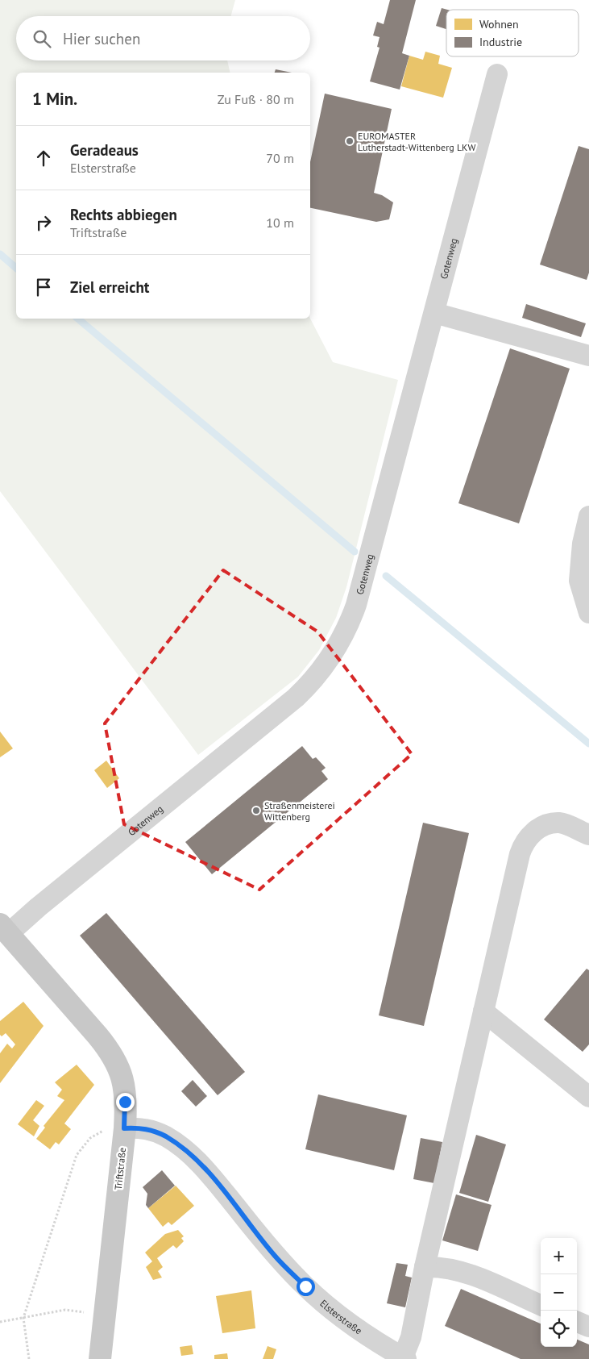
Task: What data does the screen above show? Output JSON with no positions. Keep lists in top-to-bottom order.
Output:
{
  "streets": {
    "main road": ["Triftstraße"],
    "street": ["Gotenweg", "Elsterstraße"]
  },
  "crossings": [
    ["Gotenweg", "Triftstraße"],
    ["Triftstraße", "Elsterstraße"]
  ],
  "places": ["EUROMASTER Lutherstadt-Wittenberg LKW", "Straßenmeisterei Wittenberg"],
  "legend": ["Wohnen", "Industrie"],
  "page": {
    "search": "Hier suchen",
    "heading": ["1 Min.", "Zu Fuß · 80 m"],
    "list": [
      ["Geradeaus", "Elsterstraße", "70 m"],
      ["Rechts abbiegen", "Triftstraße", "10 m"],
      "Ziel erreicht"
    ],
    "map_buttons": ["+", "−"]
  }
}
